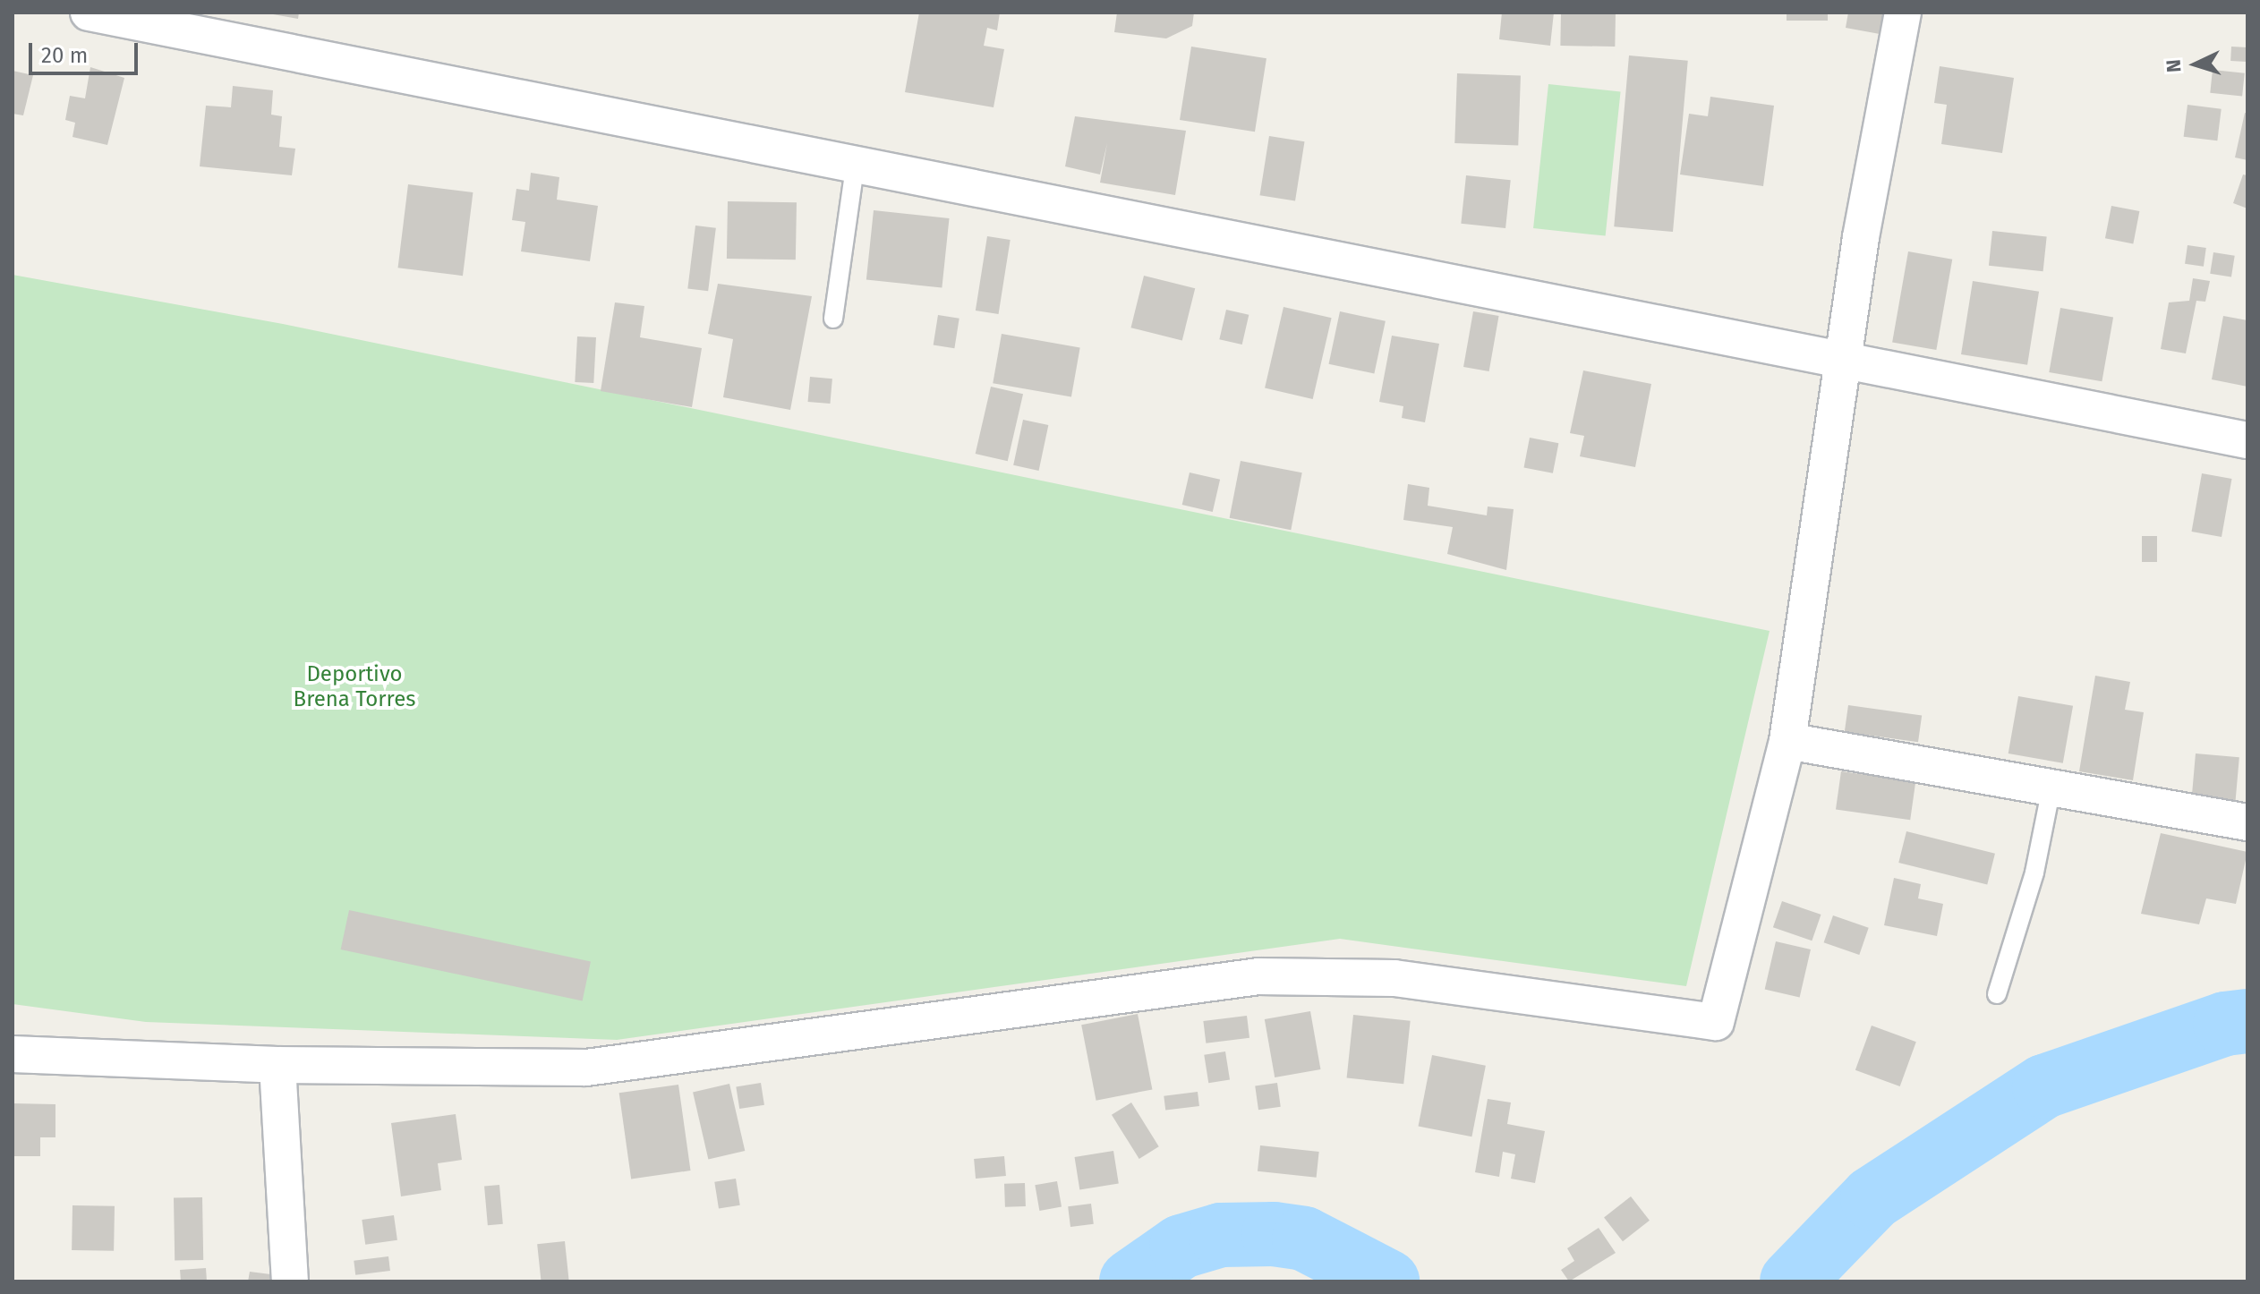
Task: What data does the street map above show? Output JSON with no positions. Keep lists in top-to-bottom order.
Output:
{
  "parks": ["Deportivo Brena Torres"],
  "scale_bar": "20 m",
  "north": "left"
}
